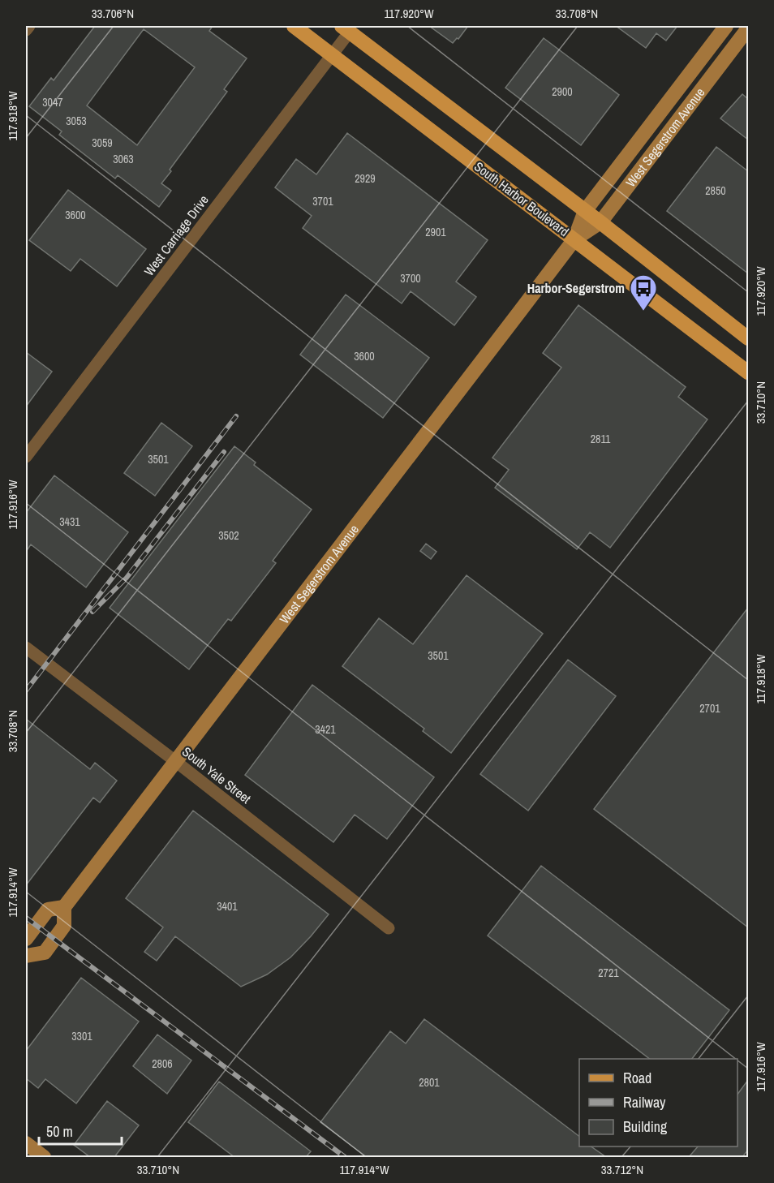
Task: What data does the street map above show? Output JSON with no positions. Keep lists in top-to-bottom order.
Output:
{
  "streets": {
    "main road": ["West Segerstrom Avenue", "South Harbor Boulevard"],
    "street": ["West Carriage Drive", "South Yale Street"]
  },
  "crossings": [
    ["West Segerstrom Avenue", "South Harbor Boulevard"],
    ["West Segerstrom Avenue", "South Yale Street"],
    ["South Harbor Boulevard", "West Carriage Drive"]
  ],
  "places": {
    "bus stop": ["Harbor-Segerstrom"]
  },
  "house_numbers": [
    "2900",
    "3047",
    "3053",
    "3059",
    "3063",
    "2929",
    "2850",
    "3701",
    "3600",
    "2901",
    "3700",
    "3600",
    "2811",
    "3501",
    "3431",
    "3502",
    "3501",
    "2701",
    "3421",
    "3401",
    "2721",
    "3301",
    "2806",
    "2801"
  ],
  "legend": ["Road", "Railway", "Building"],
  "scale_bar": "50 m",
  "coordinates": [
    "33.706°N",
    "117.920°W",
    "33.708°N",
    "117.918°W",
    "33.710°N",
    "117.916°W",
    "117.914°W",
    "33.712°N"
  ]
}
